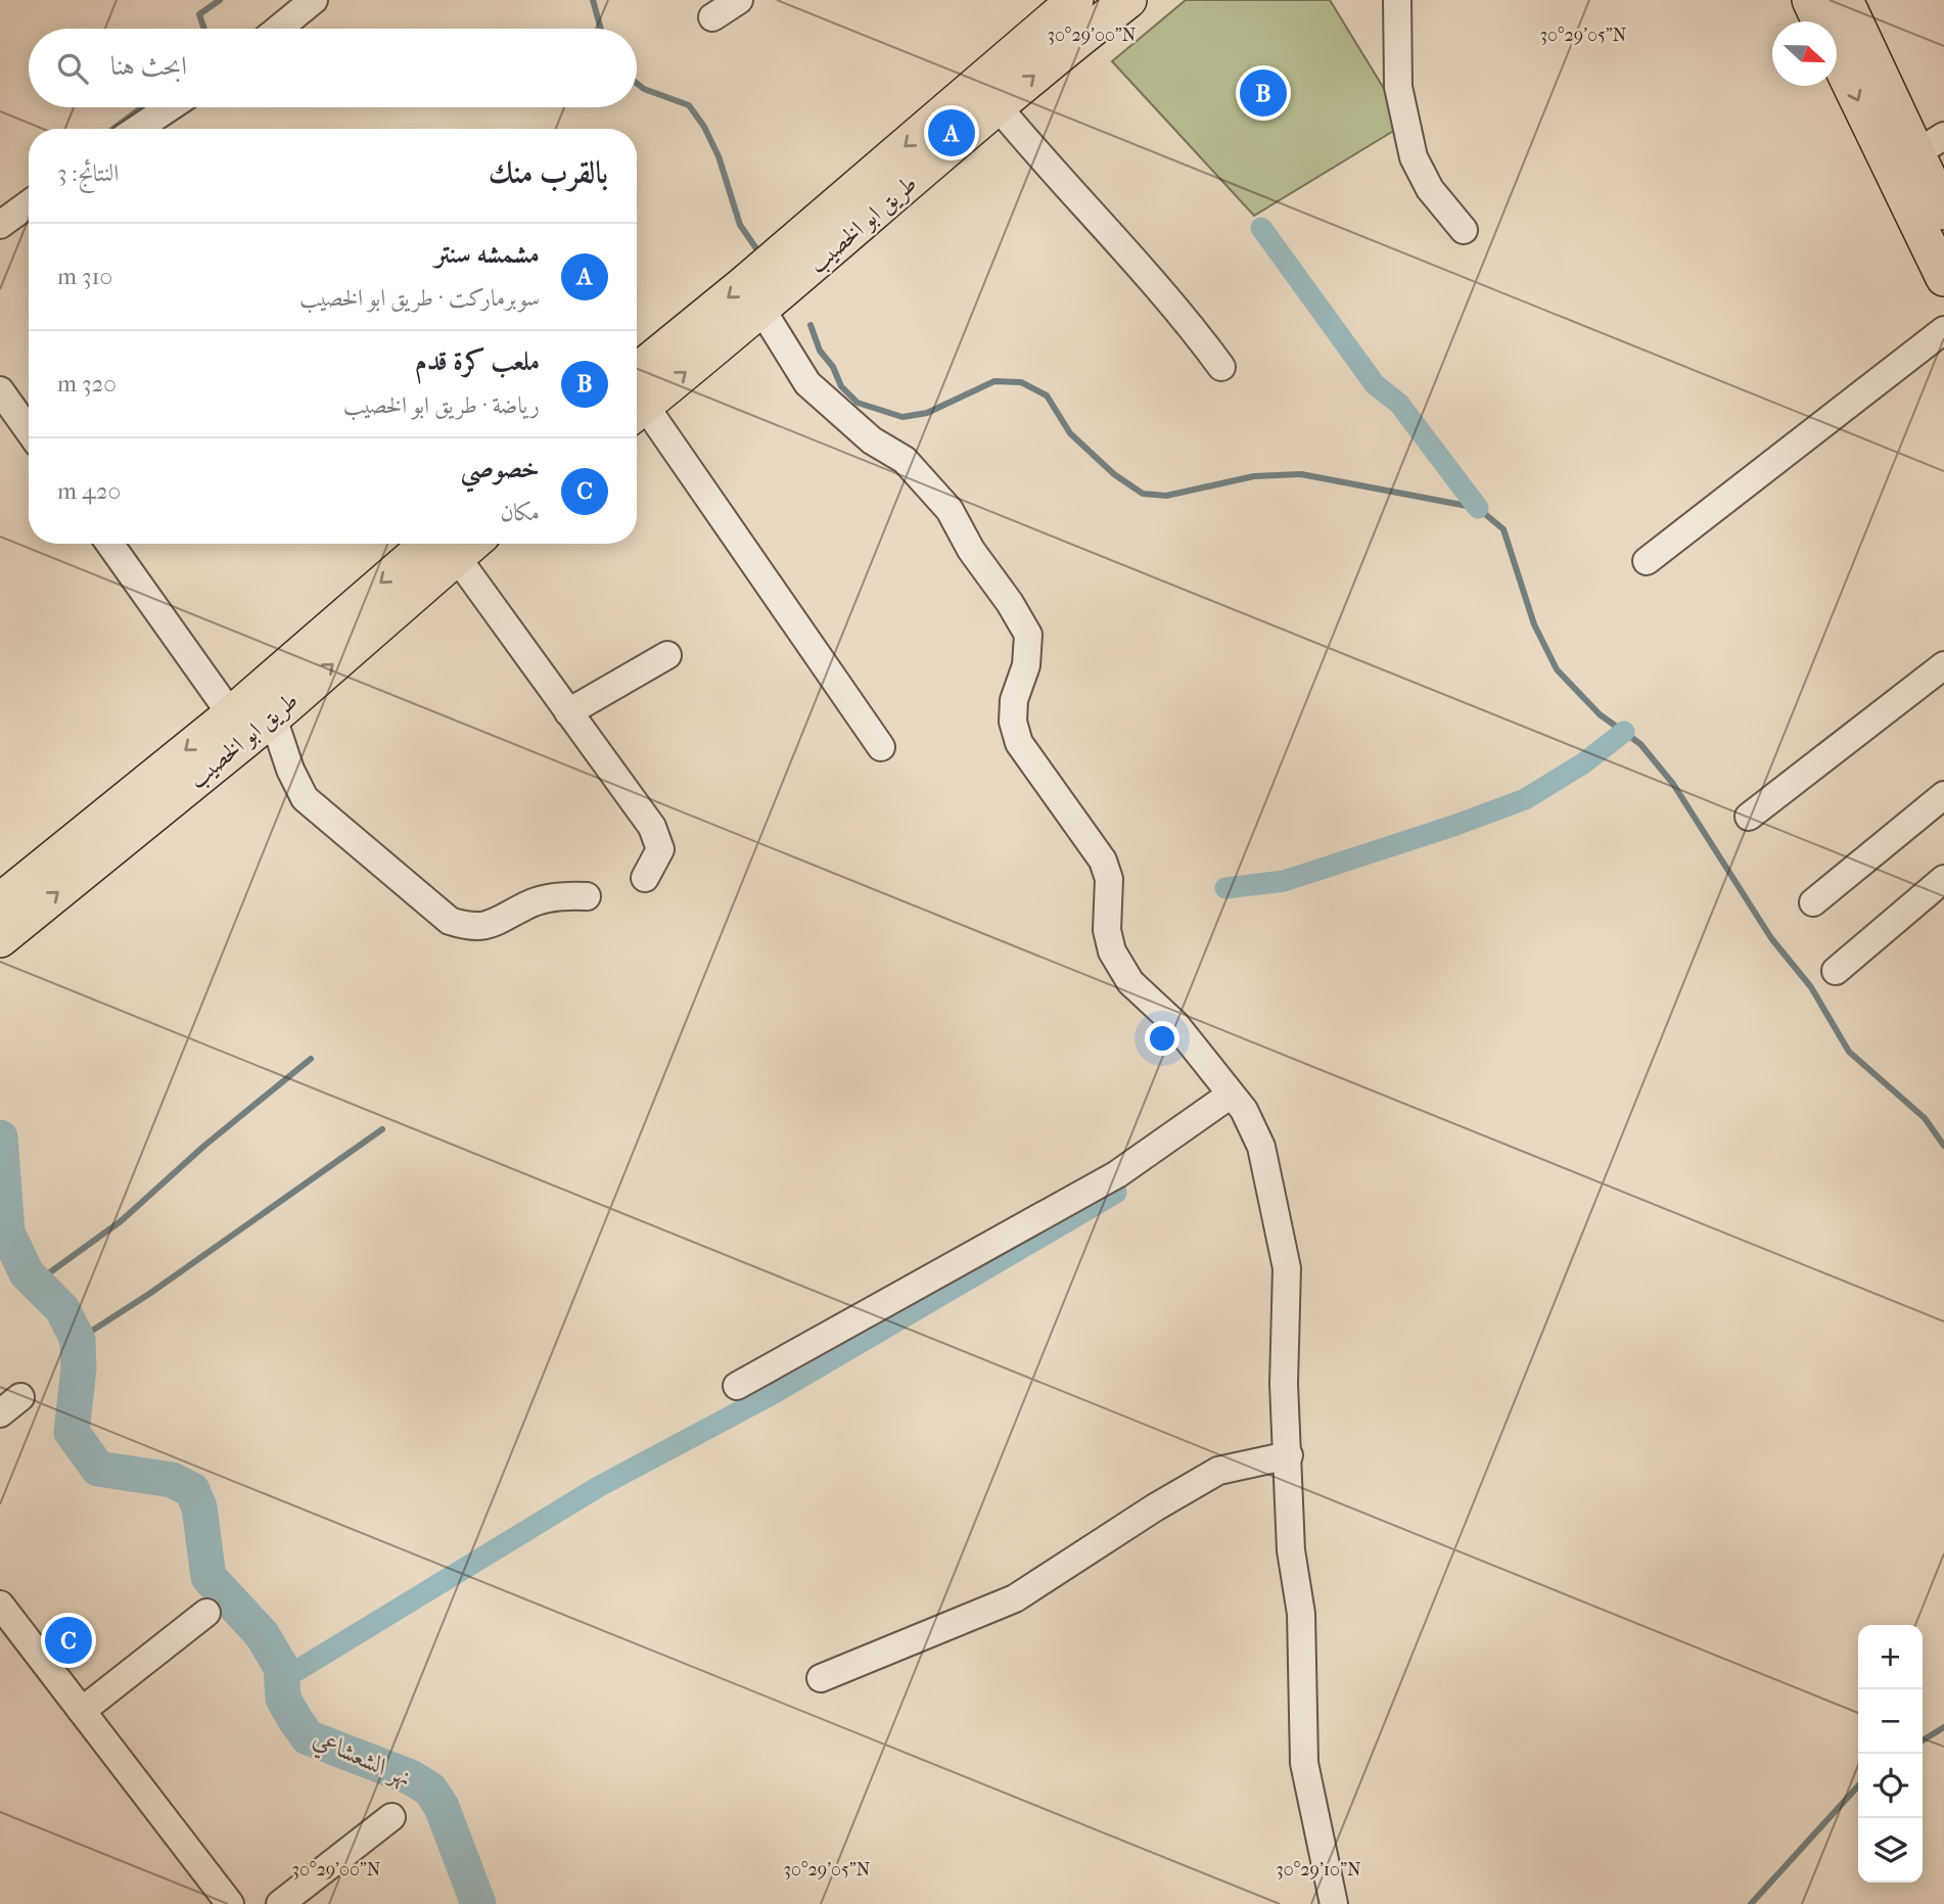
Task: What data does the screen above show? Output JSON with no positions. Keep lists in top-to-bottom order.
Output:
{
  "streets": {
    "main road": ["طريق ابو الخصيب"]
  },
  "water": ["نهر الشعشاعي"],
  "north": "right",
  "page": {
    "search": "ابحث هنا",
    "pins": ["B", "A", "C"],
    "heading": ["بالقرب منك", "النتائج: 3"],
    "list": [
      {
        "mark": "A",
        "name": "مشمشه سنتر",
        "note": "سوبرماركت · طريق ابو الخصيب",
        "value": "310 m"
      },
      {
        "mark": "B",
        "name": "ملعب كرة قدم",
        "note": "رياضة · طريق ابو الخصيب",
        "value": "320 m"
      },
      {
        "mark": "C",
        "name": "خصوصي",
        "note": "مكان",
        "value": "420 m"
      }
    ],
    "map_buttons": ["+", "−"]
  },
  "coordinates": ["30°29'00\"N", "30°29'05\"N", "30°29'10\"N"]
}
